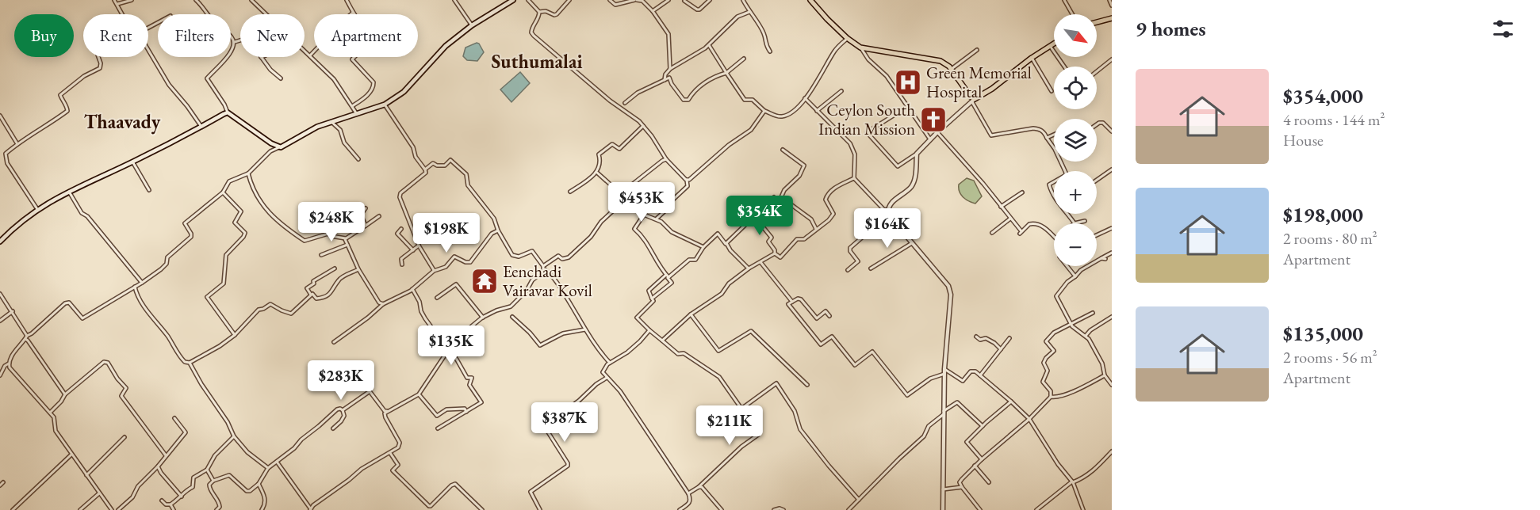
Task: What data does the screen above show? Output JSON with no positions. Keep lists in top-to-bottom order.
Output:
{
  "districts": ["Suthumalai", "Thaavady"],
  "places": {
    "hospital": ["Green Memorial Hospital"],
    "church": ["Ceylon South Indian Mission"],
    "temple": ["Eenchadi Vairavar Kovil"]
  },
  "north": "bottom right",
  "page": {
    "heading": "9 homes",
    "map_buttons": ["+", "−"],
    "chip": [
      "Buy",
      "Rent",
      "Filters",
      "New",
      "Apartment"
    ],
    "list": [
      {
        "name": "$354,000",
        "note": "4 rooms · 144 m² · House"
      },
      {
        "name": "$198,000",
        "note": "2 rooms · 80 m² · Apartment"
      },
      {
        "name": "$135,000",
        "note": "2 rooms · 56 m² · Apartment"
      }
    ],
    "price": [
      "$453K",
      "$354K",
      "$248K",
      "$164K",
      "$198K",
      "$135K",
      "$283K",
      "$387K",
      "$211K"
    ]
  }
}
